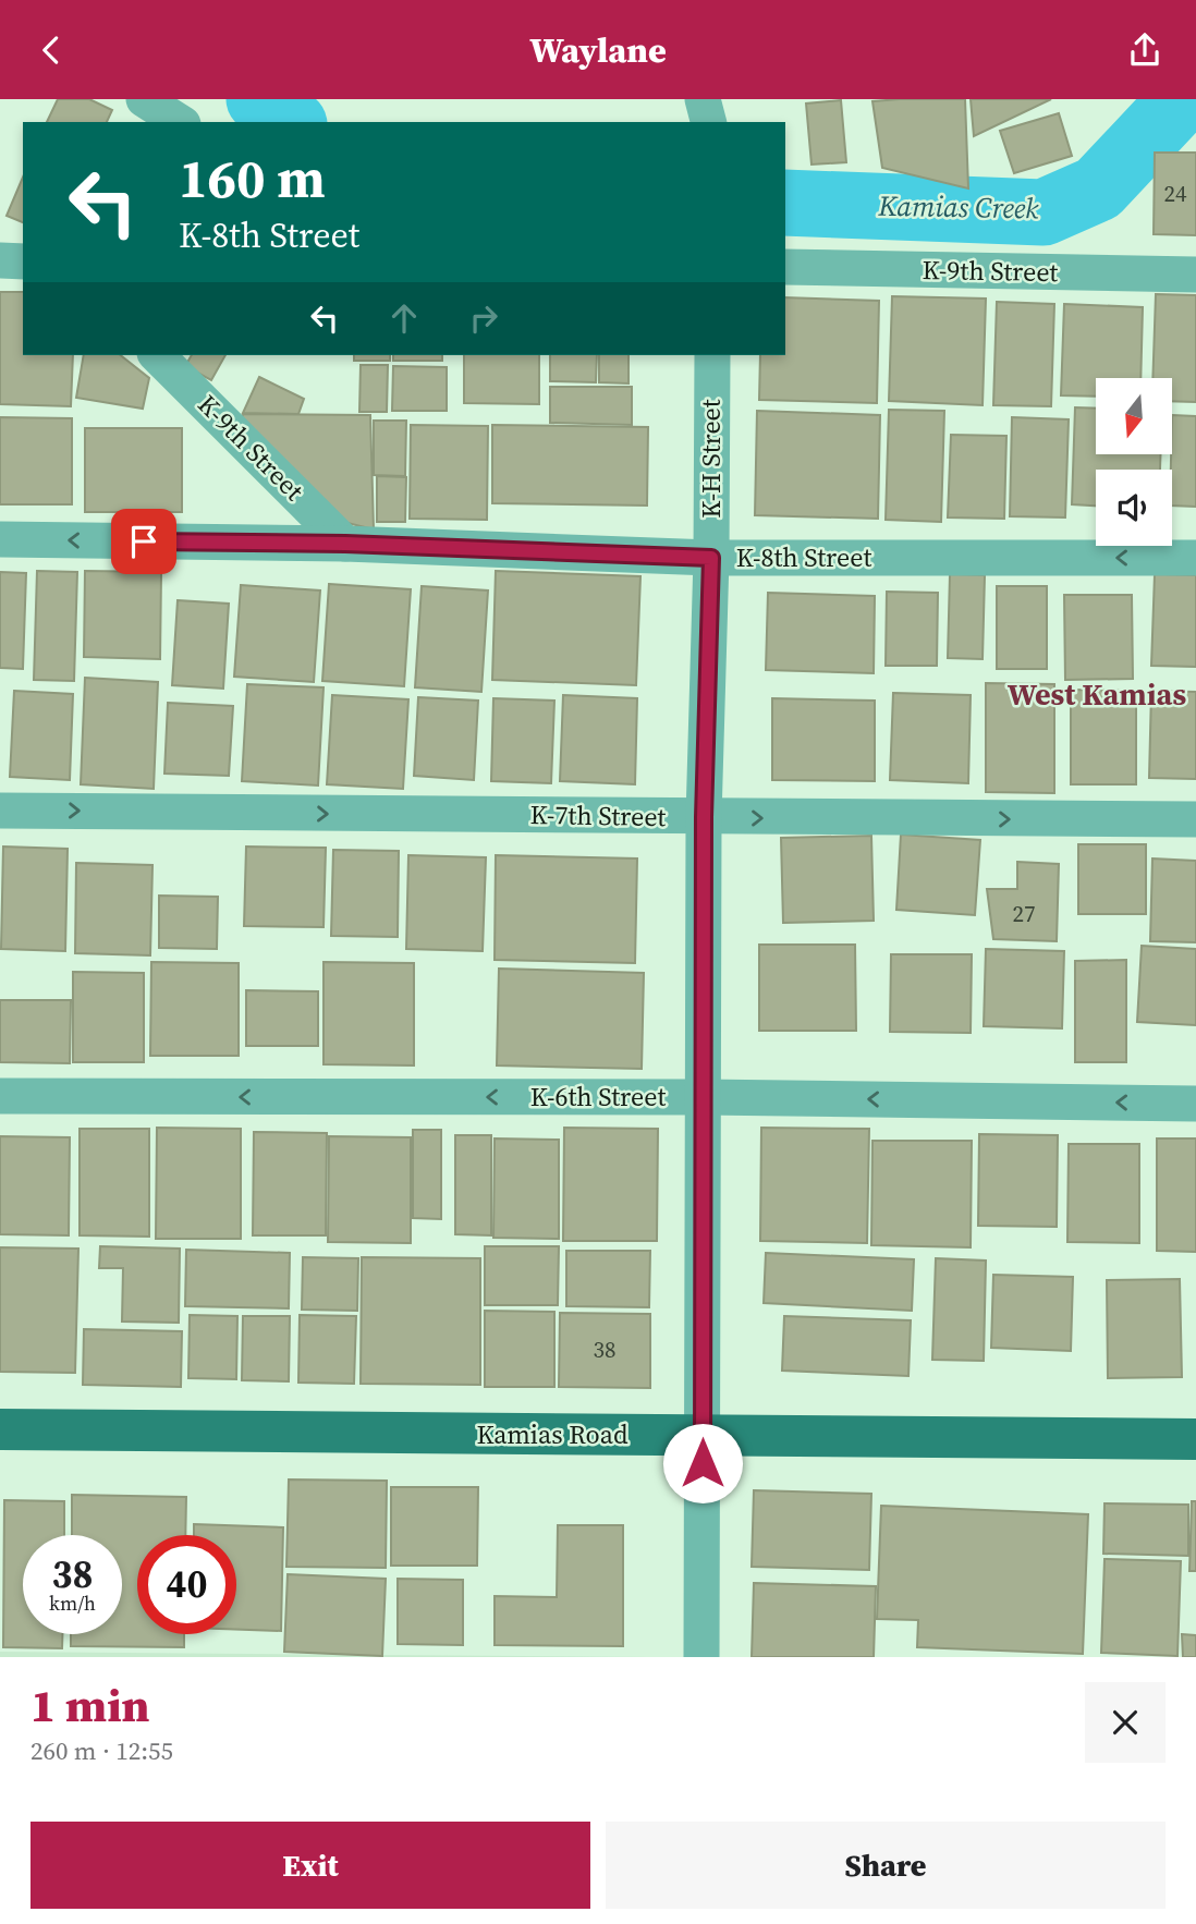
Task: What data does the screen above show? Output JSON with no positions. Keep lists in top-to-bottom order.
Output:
{
  "streets": {
    "main road": ["Kamias Road"],
    "street": [
      "K-9th Street",
      "K-H Street",
      "K-8th Street",
      "K-7th Street",
      "K-6th Street"
    ]
  },
  "crossings": [
    ["K-9th Street", "K-8th Street"],
    ["K-H Street", "K-8th Street"],
    ["K-H Street", "K-7th Street"],
    ["K-H Street", "K-6th Street"],
    ["K-H Street", "Kamias Road"]
  ],
  "one_way": ["K-8th Street", "K-7th Street", "K-6th Street"],
  "districts": ["West Kamias"],
  "water": ["Kamias Creek"],
  "house_numbers": ["24", "27", "38"],
  "north": "bottom",
  "page": {
    "header": "Waylane",
    "turn": ["160 m", "K-8th Street"],
    "speed": "38 km/h",
    "limit": "40",
    "heading": ["1 min", "260 m · 12:55"],
    "buttons": ["Exit", "Share"]
  }
}
